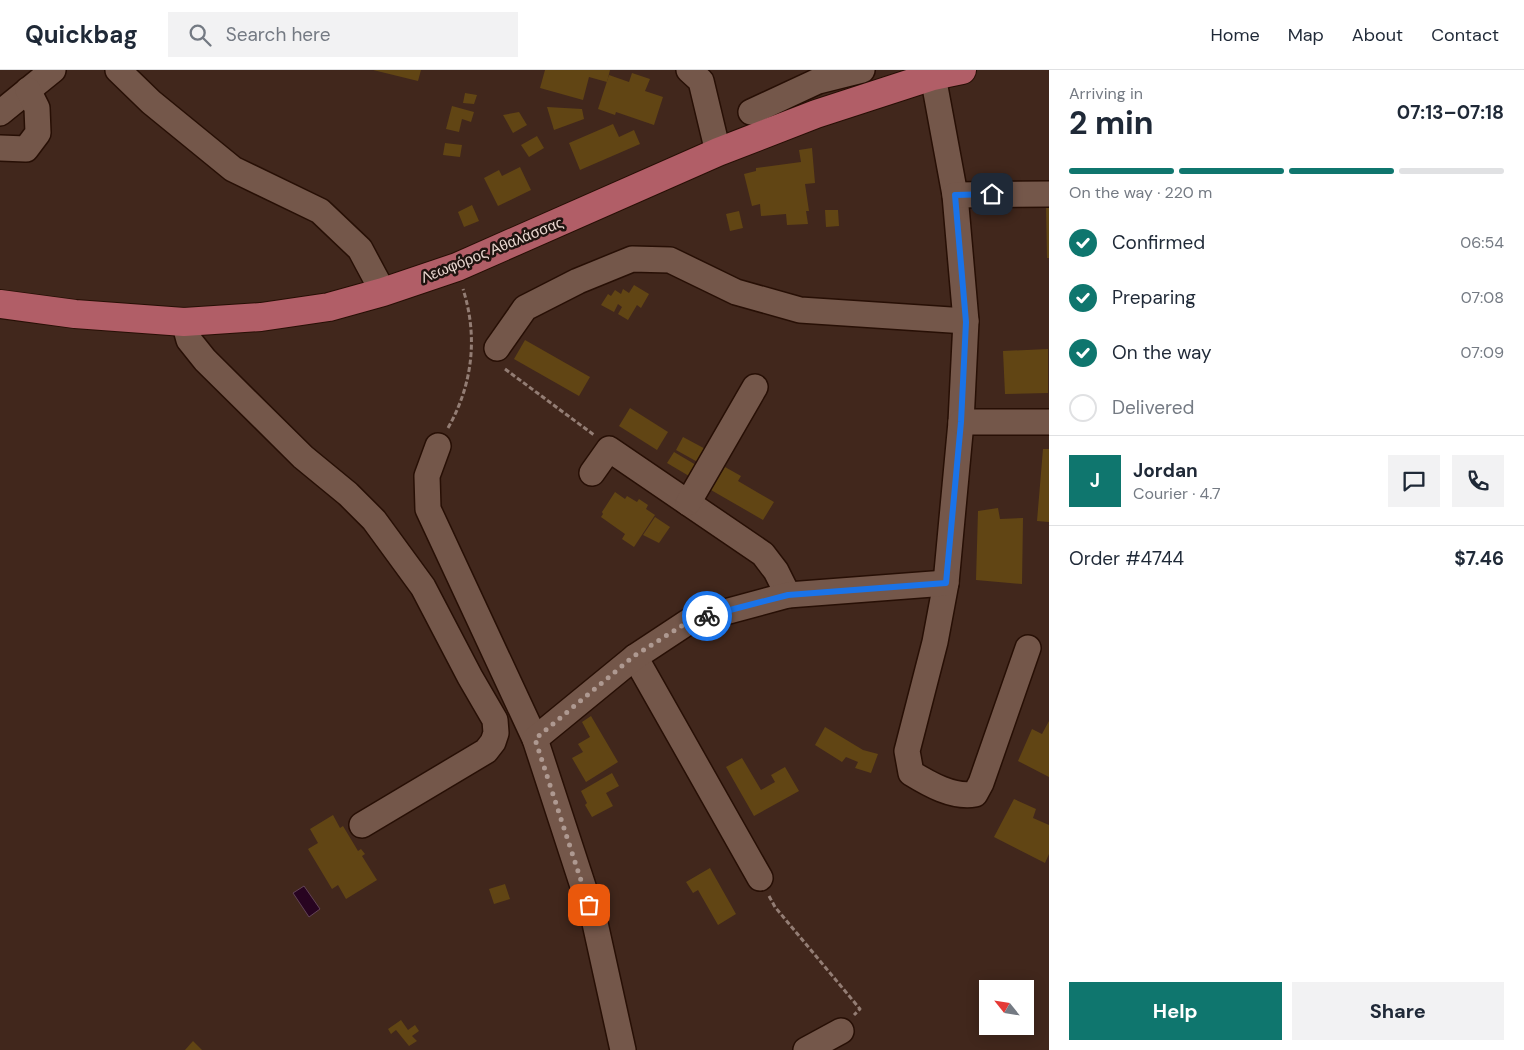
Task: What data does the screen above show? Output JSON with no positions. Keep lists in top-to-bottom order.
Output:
{
  "streets": {
    "main road": ["Λεωφόρος Αθαλάσσας"]
  },
  "north": "top left",
  "page": {
    "header": "Quickbag",
    "search": "Search here",
    "nav": [
      "Home",
      "Map",
      "About",
      "Contact"
    ],
    "heading": ["2 min", "Arriving in", "07:13–07:18"],
    "panel": [
      "Jordan",
      "Courier · 4.7",
      "Order #4744",
      "$7.46"
    ],
    "bar": "On the way · 220 m",
    "list": [
      ["Confirmed", "06:54"],
      ["Preparing", "07:08"],
      ["On the way", "07:09"],
      "Delivered"
    ],
    "round": "J",
    "buttons": ["Help", "Share"]
  }
}
